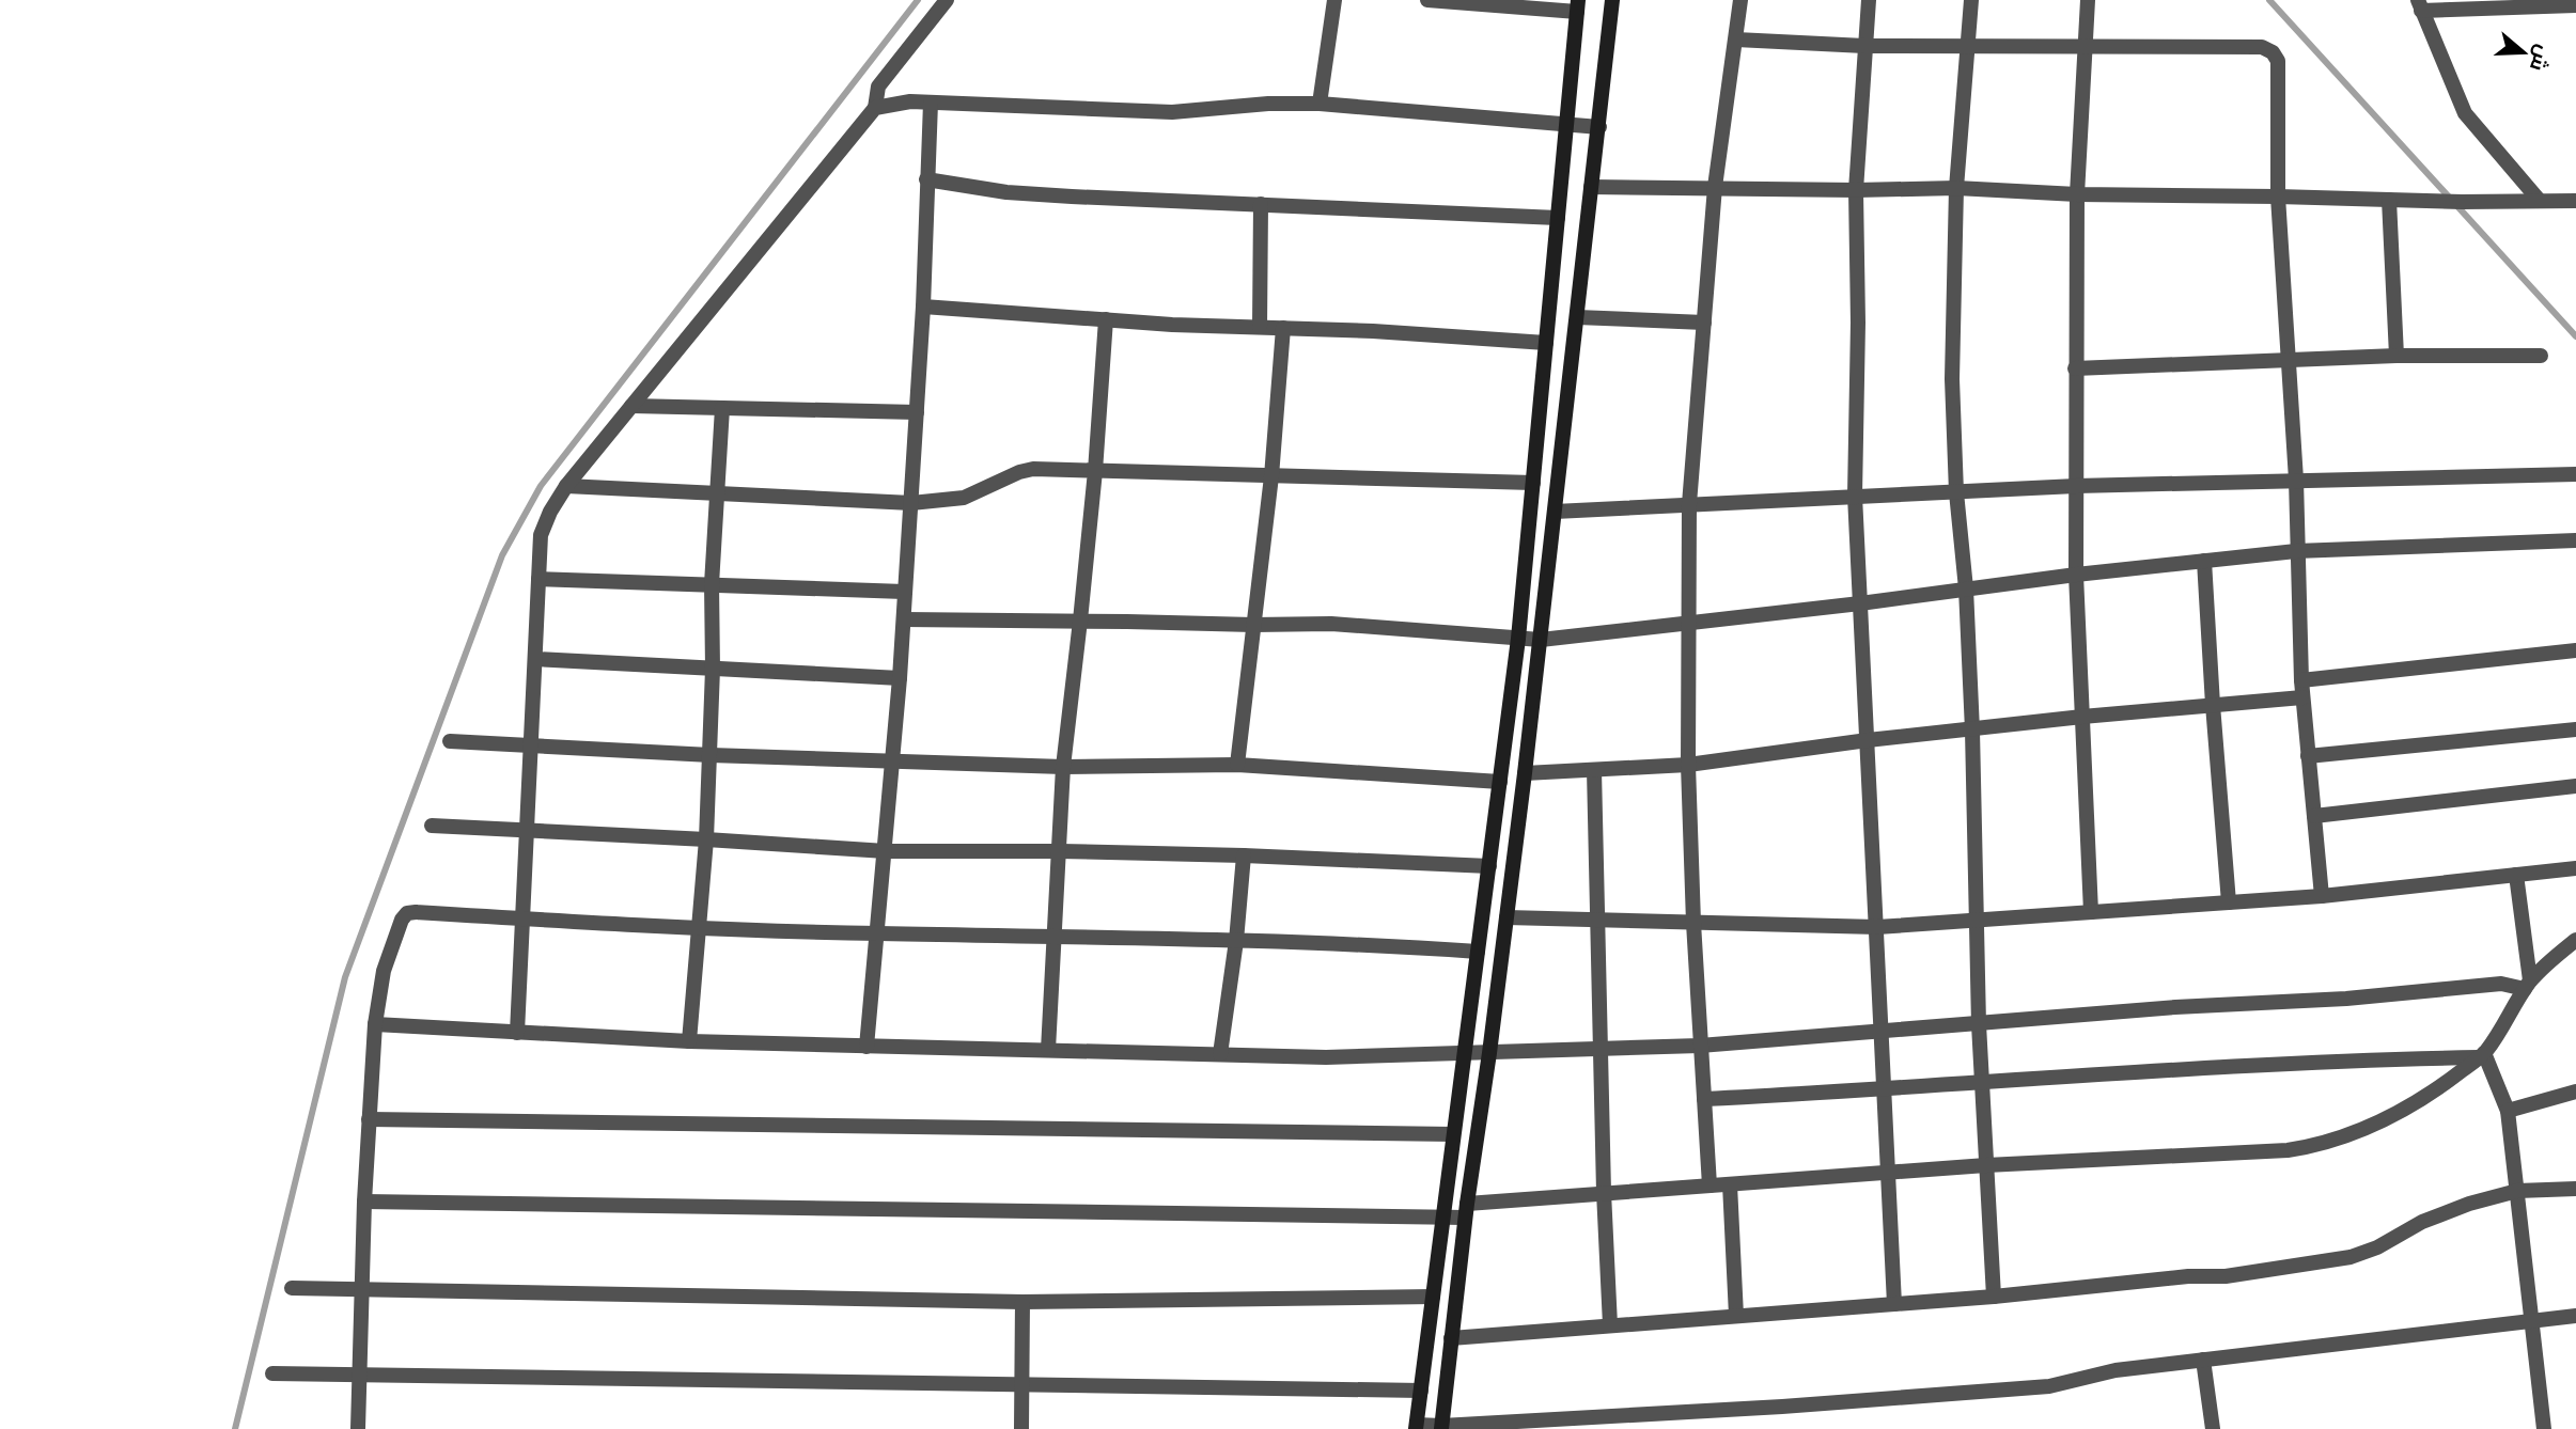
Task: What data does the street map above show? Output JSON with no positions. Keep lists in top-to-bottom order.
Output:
{
  "north": "right"
}
